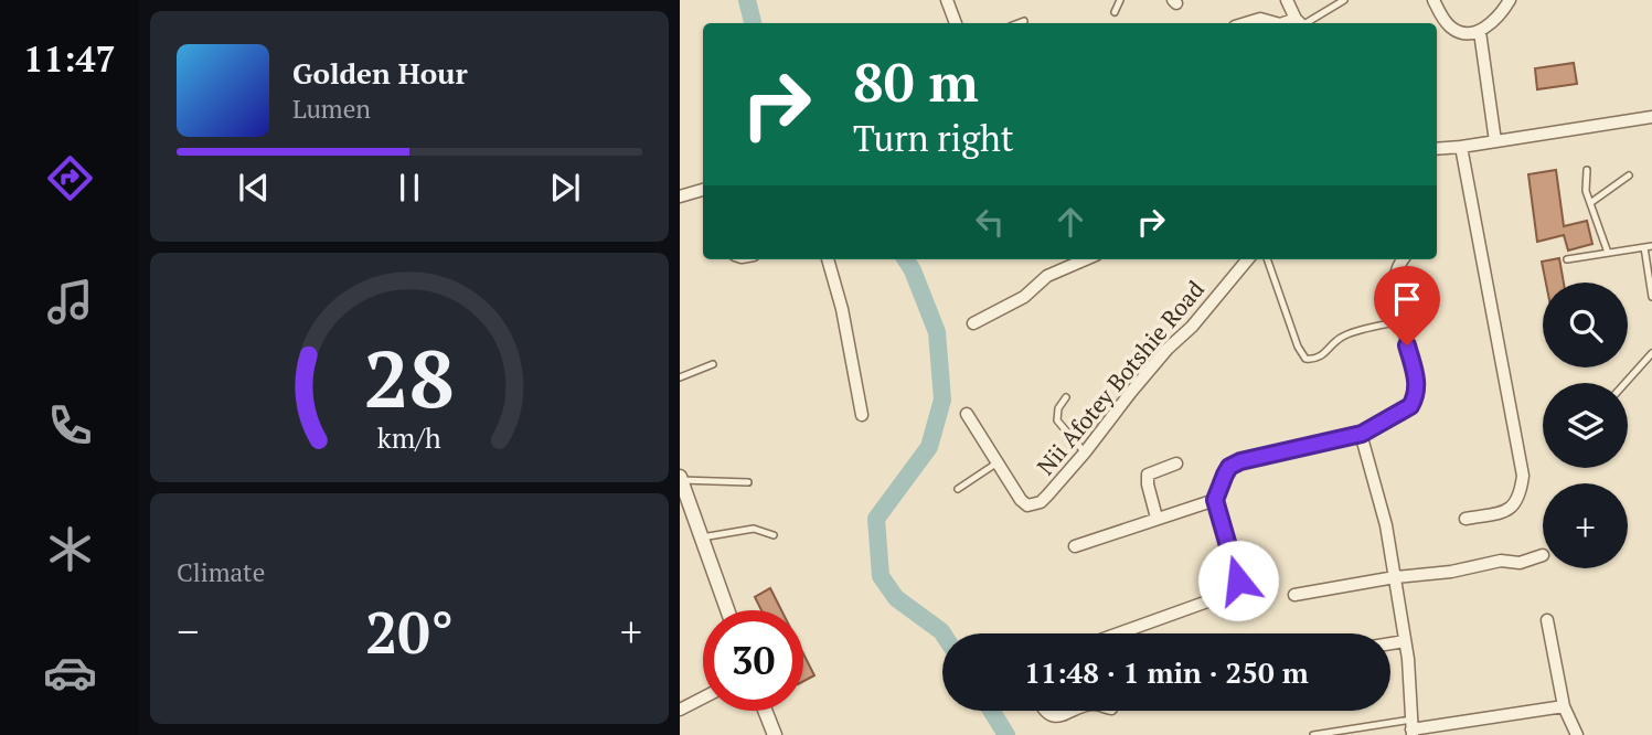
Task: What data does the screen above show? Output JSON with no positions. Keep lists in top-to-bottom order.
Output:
{
  "streets": {
    "street": ["Nii Afotey Botshie Road"]
  },
  "page": {
    "tabs": "11:47",
    "turn": ["80 m", "Turn right"],
    "song": ["Golden Hour", "Lumen"],
    "map_buttons": "+",
    "tile": "Climate",
    "heat": ["−", "20°", "+"],
    "limit": "30",
    "trip": "11:48 · 1 min · 250 m",
    "gauge": ["28", "km/h"]
  }
}
